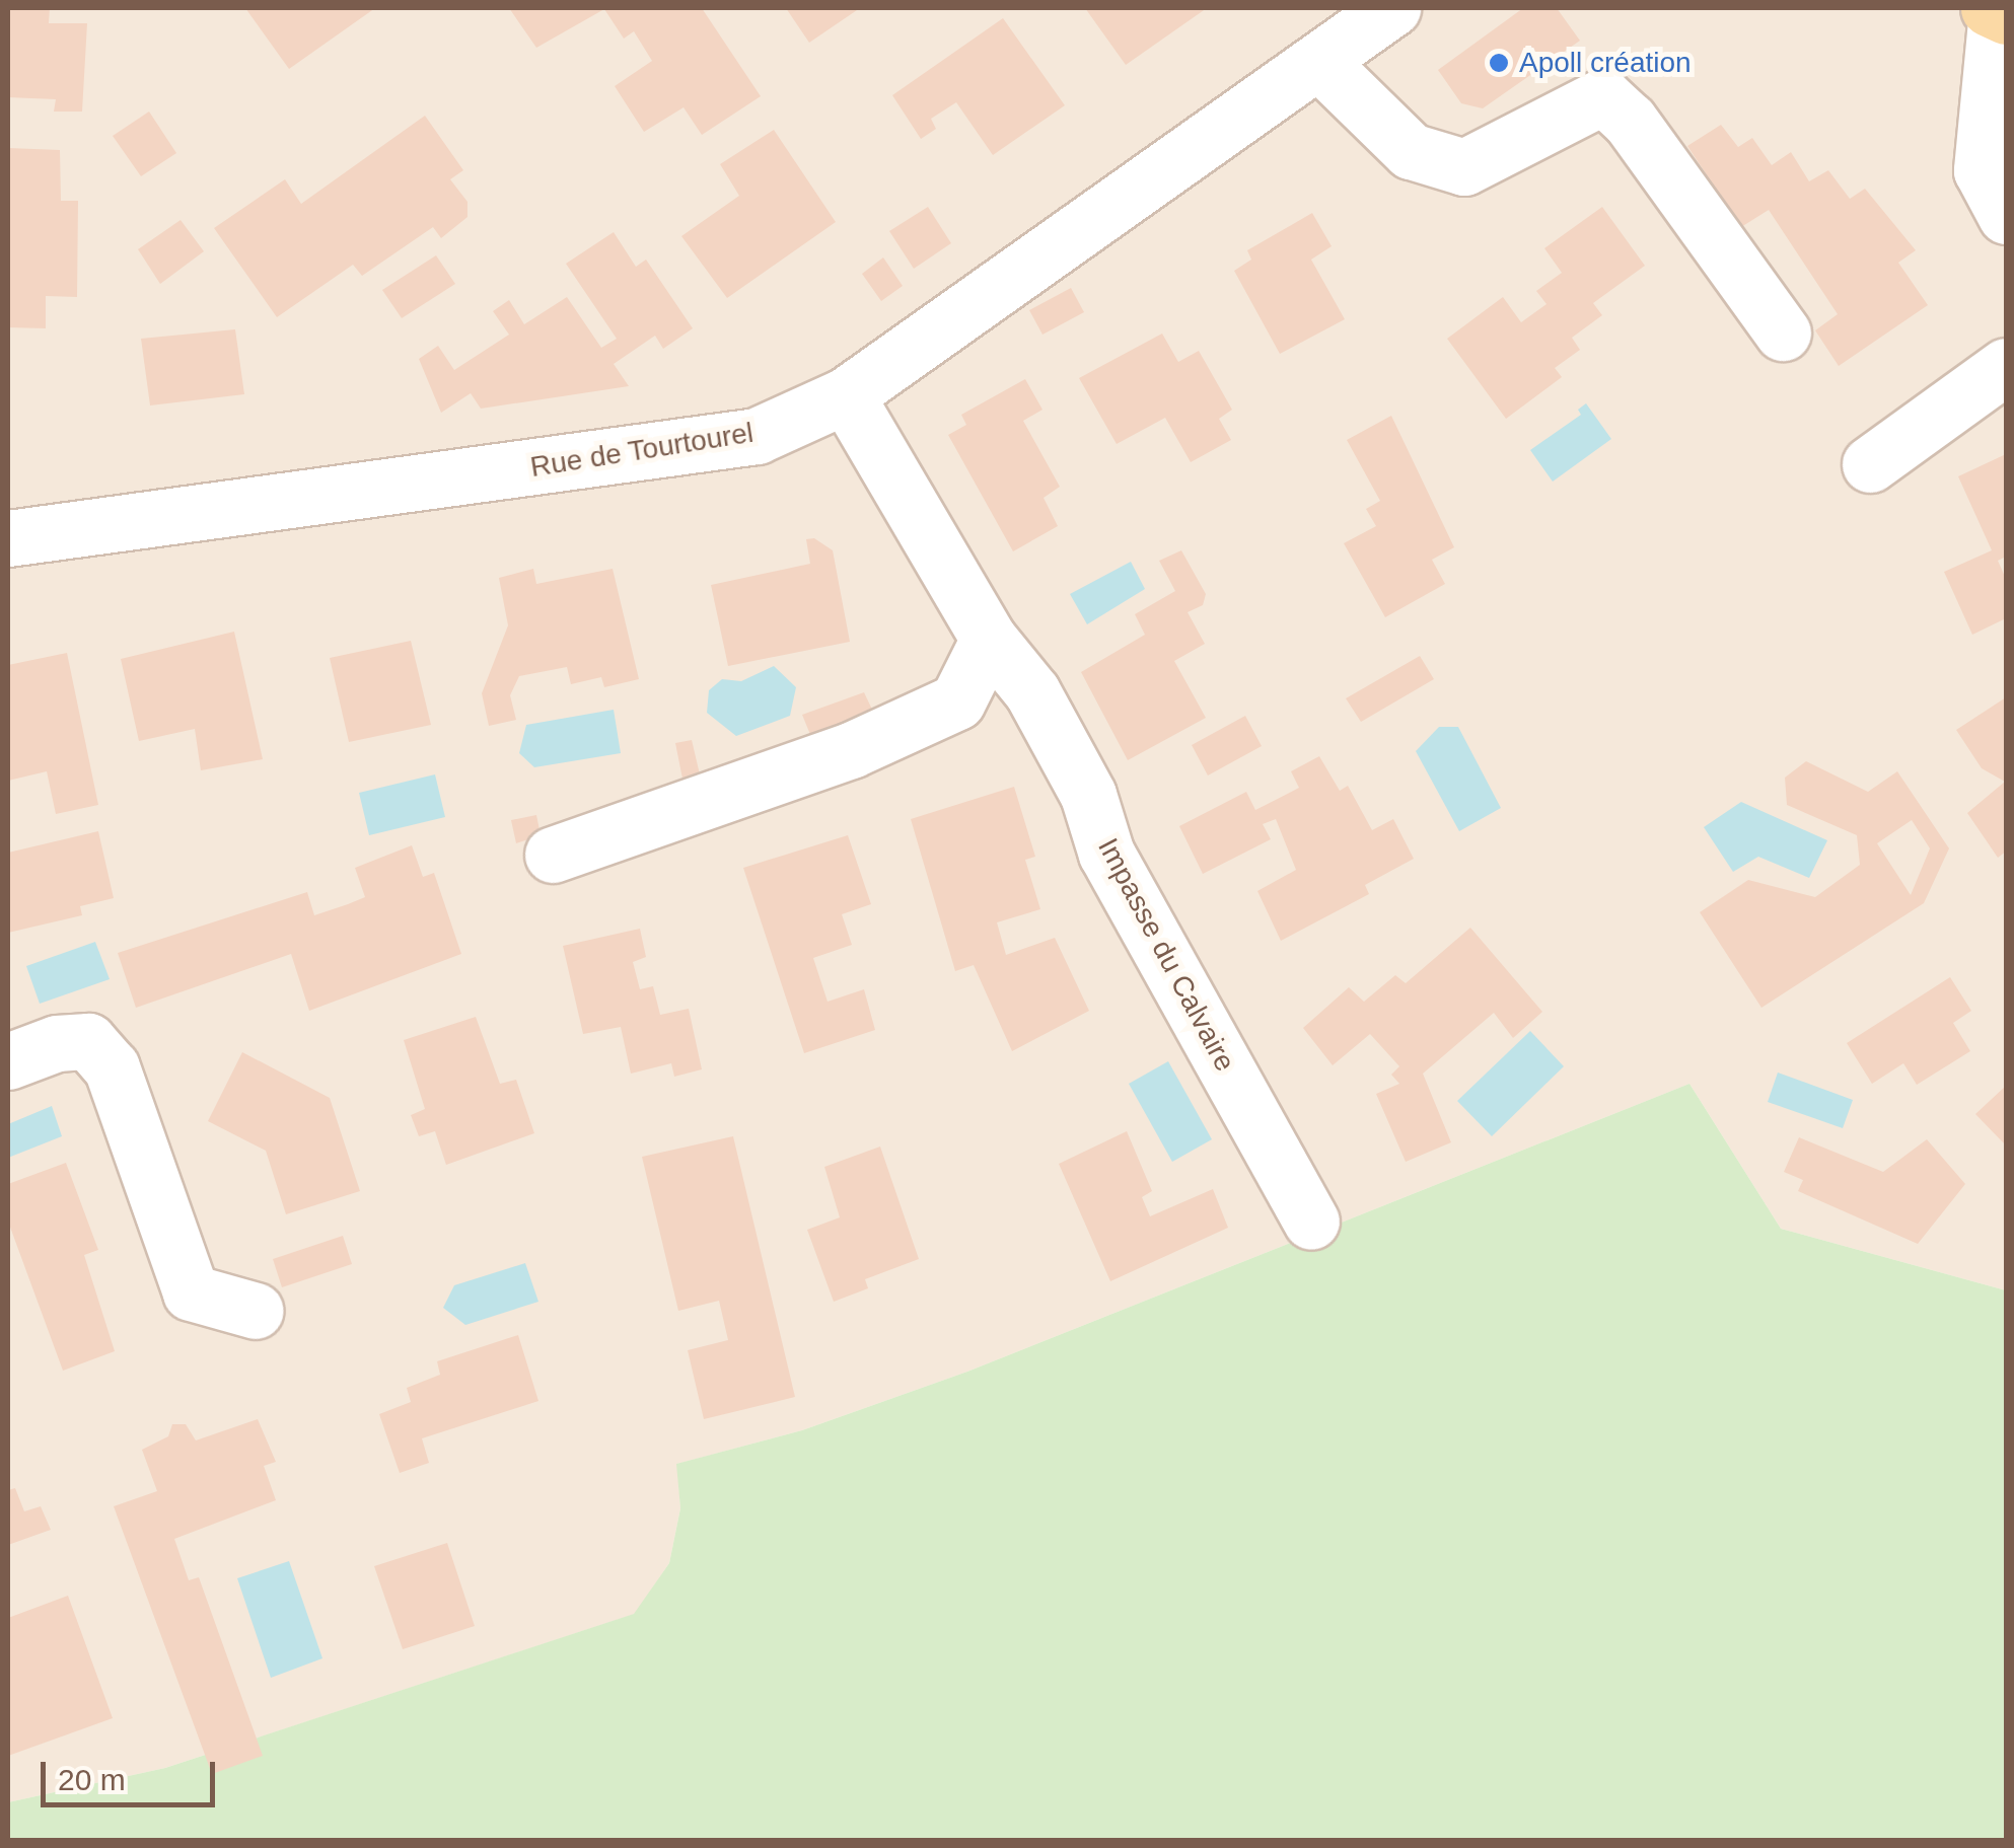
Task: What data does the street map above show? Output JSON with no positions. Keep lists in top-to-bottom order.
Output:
{
  "streets": {
    "street": ["Rue de Tourtourel", "Impasse du Calvaire"]
  },
  "crossings": [
    ["Rue de Tourtourel", "Impasse du Calvaire"]
  ],
  "places": ["Apoll création"],
  "scale_bar": "20 m"
}
